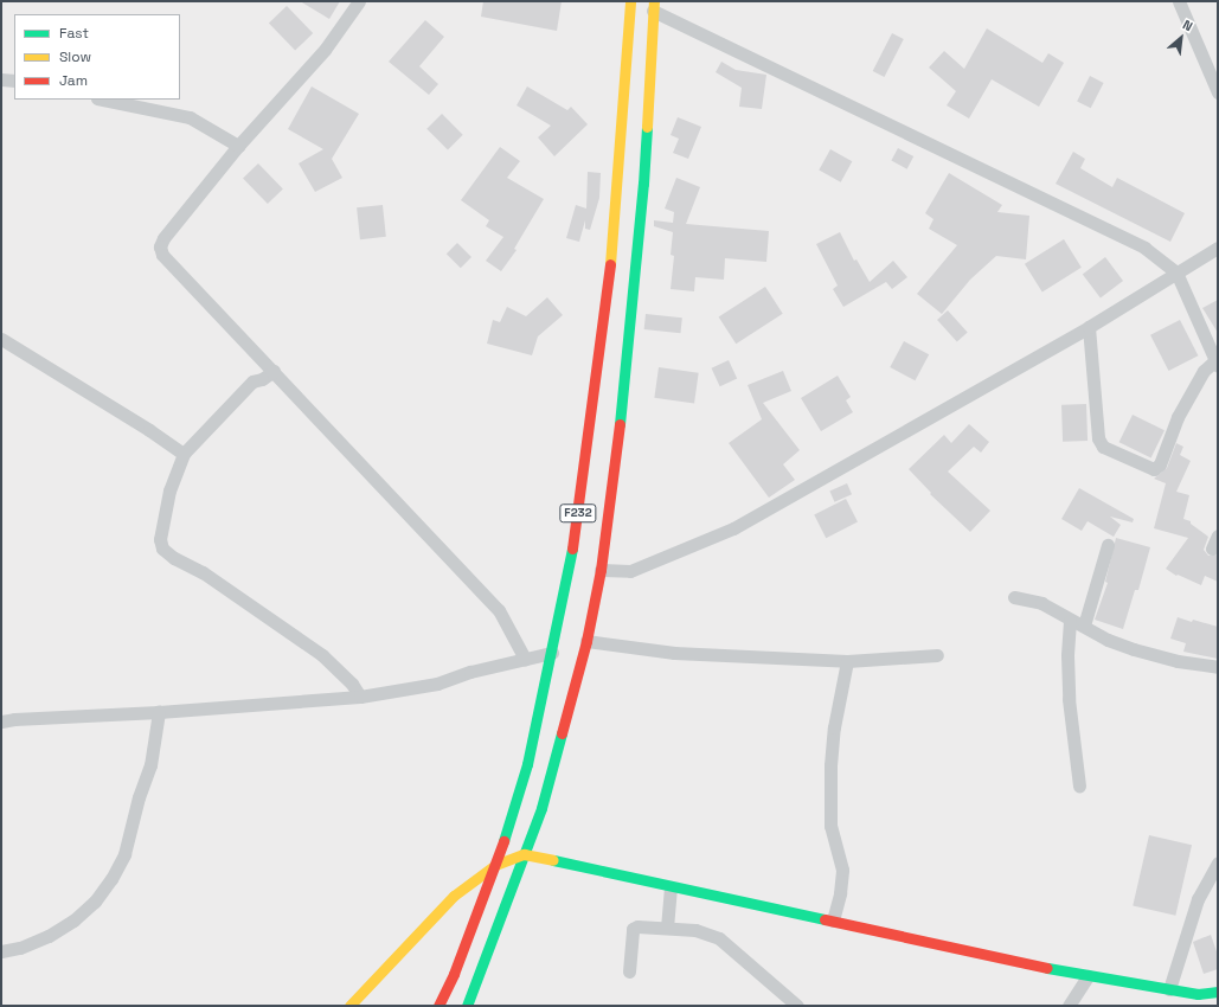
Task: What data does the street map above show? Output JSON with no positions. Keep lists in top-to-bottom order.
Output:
{
  "streets": {
    "main road": ["F232"]
  },
  "legend": ["Fast", "Slow", "Jam"],
  "north": "top right"
}
